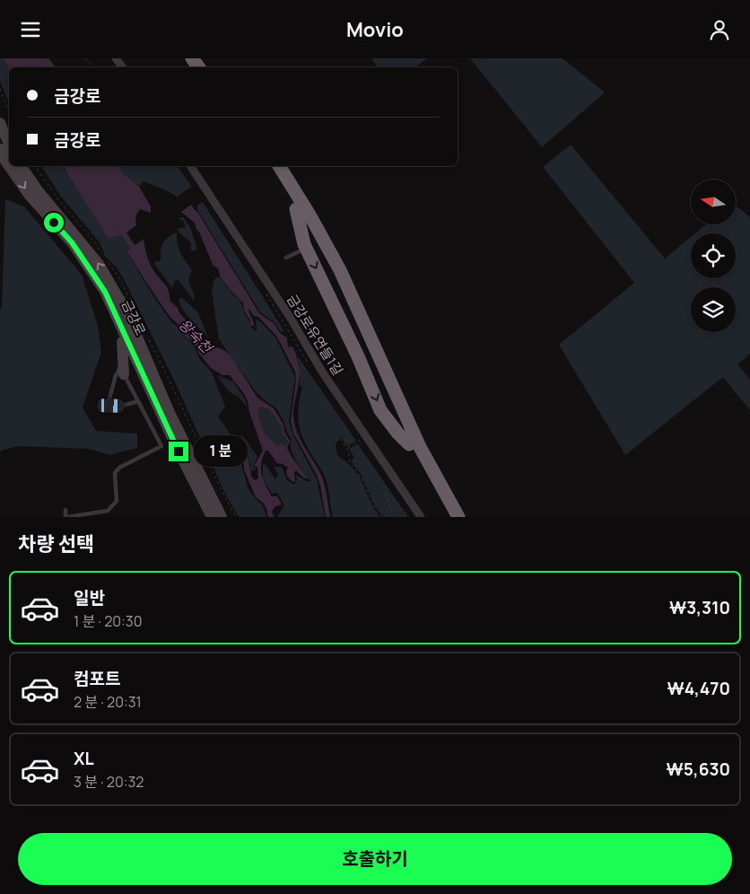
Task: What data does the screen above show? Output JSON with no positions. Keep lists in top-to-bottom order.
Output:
{
  "streets": {
    "main road": ["금강로"],
    "street": ["금강로유연들1길"]
  },
  "water": ["왕숙천"],
  "north": "left",
  "page": {
    "header": "Movio",
    "banner": ["금강로", "금강로"],
    "bubble": "1 분",
    "heading": "차량 선택",
    "list": [
      {
        "name": "일반",
        "note": "1 분 · 20:30",
        "value": "₩3,310"
      },
      {
        "name": "컴포트",
        "note": "2 분 · 20:31",
        "value": "₩4,470"
      },
      {
        "name": "XL",
        "note": "3 분 · 20:32",
        "value": "₩5,630"
      }
    ],
    "buttons": "호출하기"
  }
}
